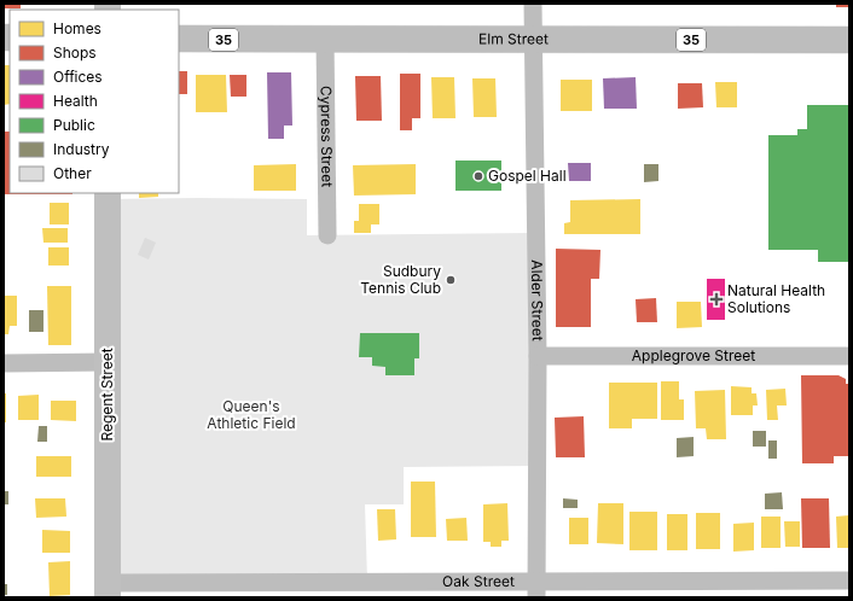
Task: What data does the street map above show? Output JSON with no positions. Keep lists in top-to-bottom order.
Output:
{
  "streets": {
    "main road": ["35", "Elm Street", "Regent Street"],
    "street": [
      "Cypress Street",
      "Alder Street",
      "Applegrove Street",
      "Oak Street"
    ]
  },
  "crossings": [
    ["Elm Street", "Cypress Street"],
    ["Elm Street", "Alder Street"],
    ["Alder Street", "Applegrove Street"],
    ["Alder Street", "Oak Street"],
    ["Regent Street", "Oak Street"]
  ],
  "parks": ["Queen's Athletic Field"],
  "places": {
    "other": ["Gospel Hall", "Sudbury Tennis Club"],
    "health": ["Natural Health Solutions"]
  },
  "legend": [
    "Homes",
    "Shops",
    "Offices",
    "Health",
    "Public",
    "Industry",
    "Other"
  ]
}
